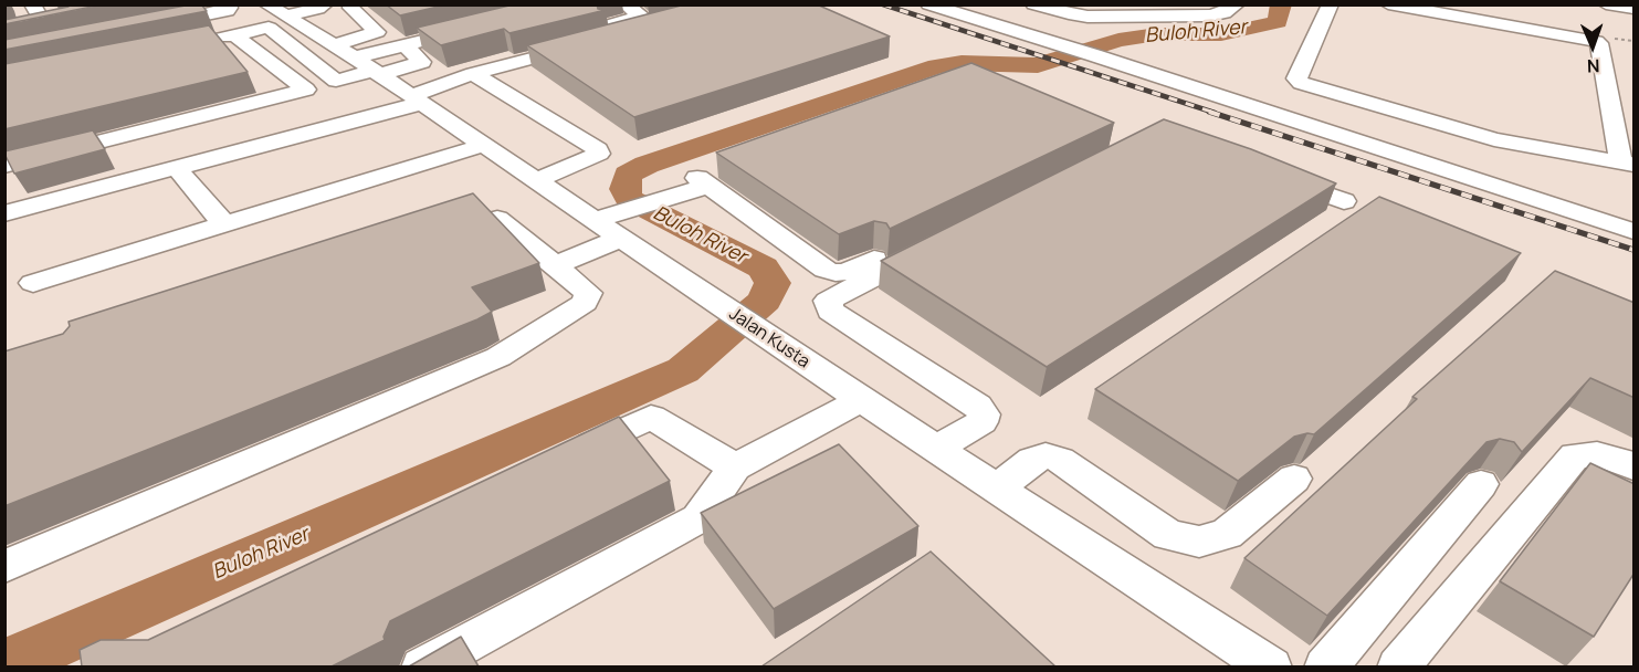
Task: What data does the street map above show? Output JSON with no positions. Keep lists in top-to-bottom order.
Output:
{
  "streets": {
    "street": ["Jalan Kusta"]
  },
  "water": ["Buloh River"],
  "north": "bottom"
}
